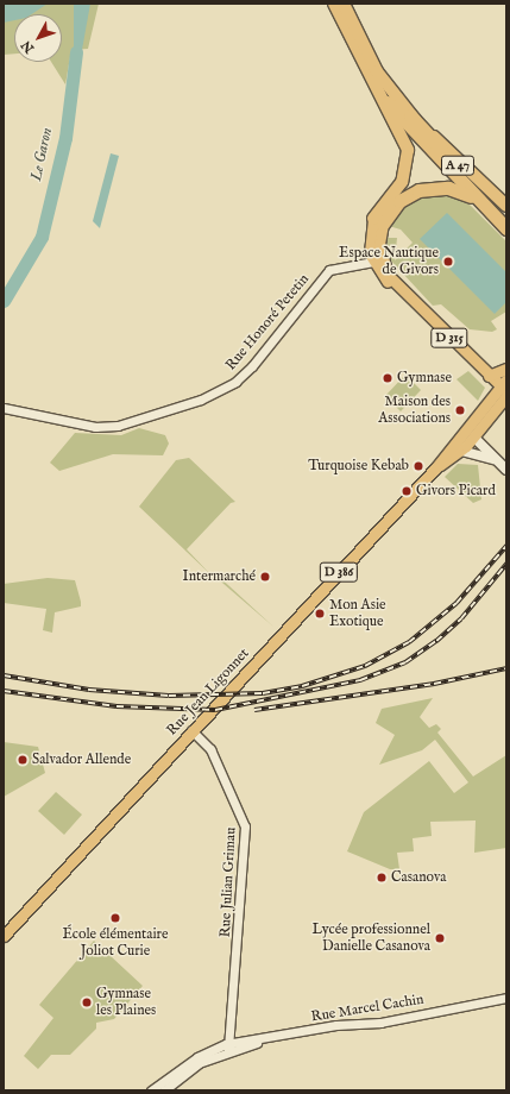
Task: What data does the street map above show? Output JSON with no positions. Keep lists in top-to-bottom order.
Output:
{
  "streets": {
    "highway": ["A 47"],
    "main road": ["D 315", "D 386", "Rue Jean Ligonnet"],
    "street": ["Rue Honoré Petetin", "Rue Julian Grimau", "Rue Marcel Cachin"]
  },
  "crossings": [
    ["Rue Honoré Petetin", "D 315"],
    ["D 315", "Rue Jean Ligonnet"],
    ["Rue Jean Ligonnet", "Rue Julian Grimau"],
    ["Rue Julian Grimau", "Rue Marcel Cachin"]
  ],
  "water": ["Le Garon"],
  "places": [
    "Espace Nautique de Givors",
    "Gymnase",
    "Maison des Associations",
    "Turquoise Kebab",
    "Givors Picard",
    "Intermarché",
    "Mon Asie Exotique",
    "Salvador Allende",
    "Casanova",
    "École élémentaire Joliot Curie",
    "Lycée professionnel Danielle Casanova",
    "Gymnase les Plaines"
  ],
  "north": "bottom left"
}
